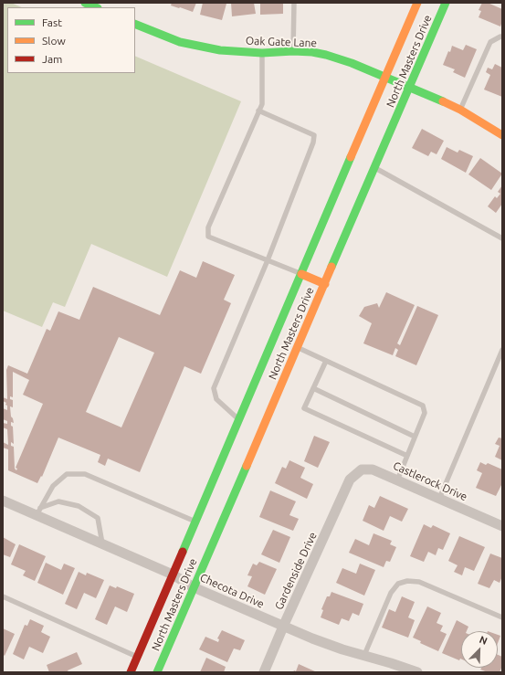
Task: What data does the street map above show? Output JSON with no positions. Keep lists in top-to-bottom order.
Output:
{
  "streets": {
    "main road": ["Oak Gate Lane", "North Masters Drive"],
    "street": ["Castlerock Drive", "Gardenside Drive", "Checota Drive"]
  },
  "crossings": [
    ["Oak Gate Lane", "North Masters Drive"],
    ["North Masters Drive", "Checota Drive"],
    ["Castlerock Drive", "Gardenside Drive"],
    ["Gardenside Drive", "Checota Drive"]
  ],
  "legend": ["Fast", "Slow", "Jam"],
  "north": "top right"
}
